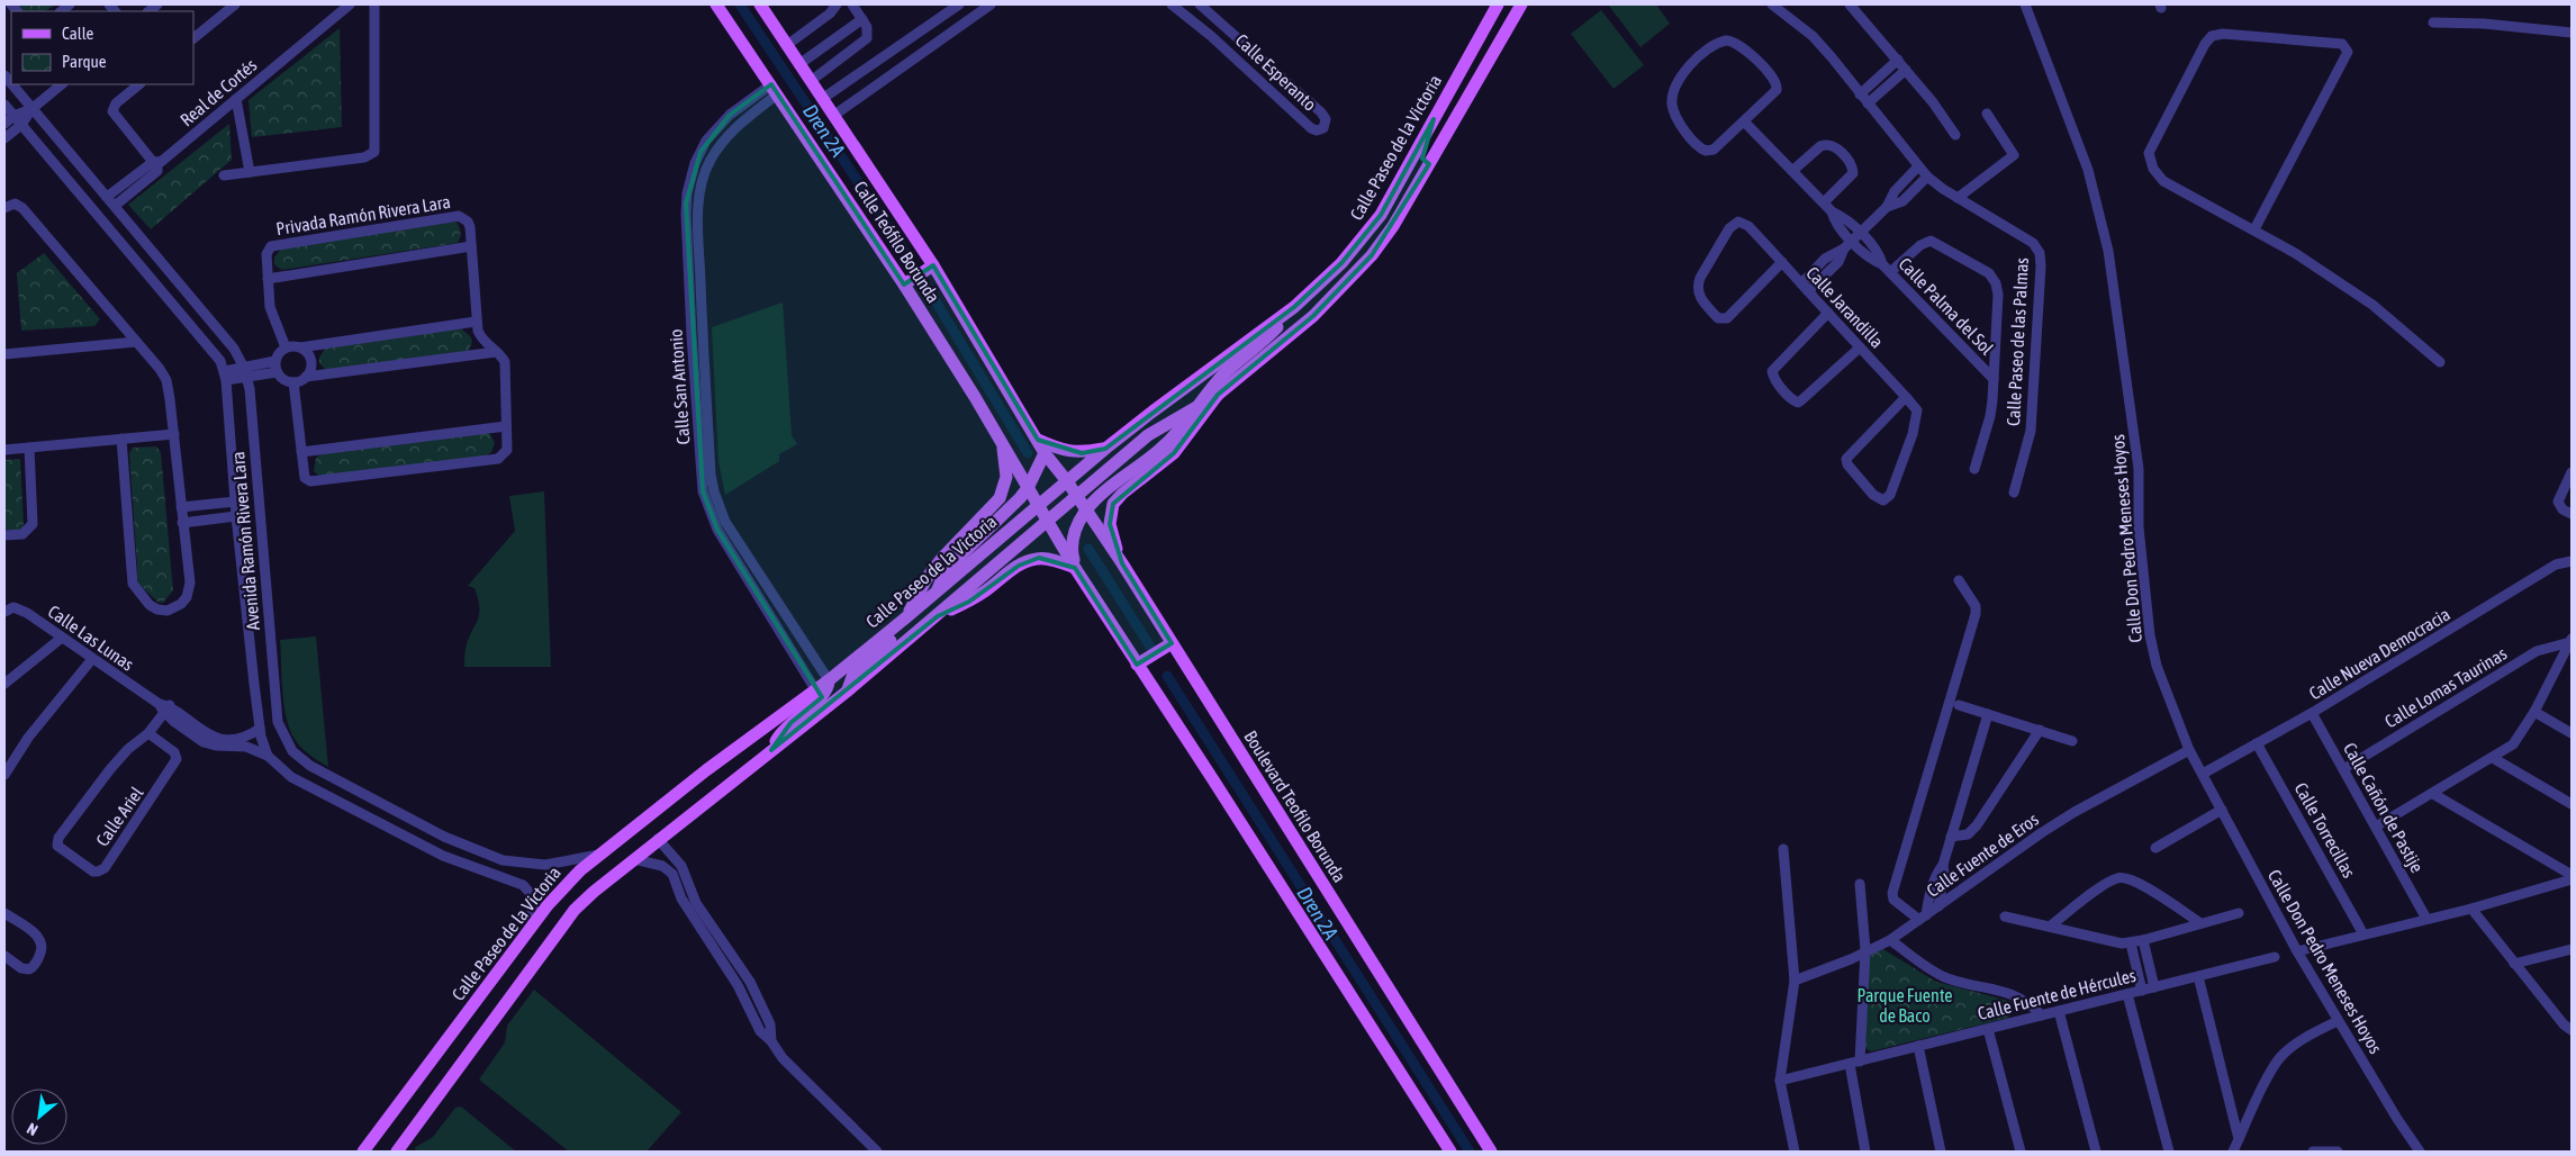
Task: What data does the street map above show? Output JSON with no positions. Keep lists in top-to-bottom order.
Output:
{
  "streets": {
    "main road": ["Calle Paseo de la Victoria", "Calle Teófilo Borunda", "Boulevard Teofilo Borunda"],
    "street": [
      "Calle Esperanto",
      "Real de Cortés",
      "Privada Ramón Rivera Lara",
      "Calle Palma del Sol",
      "Calle Jarandilla",
      "Calle Paseo de las Palmas",
      "Calle San Antonio",
      "Calle Don Pedro Meneses Hoyos",
      "Avenida Ramón Rivera Lara",
      "Calle Las Lunas",
      "Calle Nueva Democracia",
      "Calle Lomas Taurinas",
      "Calle Cañón de Pastije",
      "Calle Ariel",
      "Calle Torrecillas",
      "Calle Fuente de Eros",
      "Calle Fuente de Hércules"
    ]
  },
  "crossings": [
    ["Real de Cortés", "Avenida Ramón Rivera Lara"],
    ["Calle Paseo de la Victoria", "Calle Teófilo Borunda"],
    ["Calle Paseo de la Victoria", "Calle San Antonio"],
    ["Calle Paseo de la Victoria", "Avenida Ramón Rivera Lara"],
    ["Calle Paseo de la Victoria", "Boulevard Teofilo Borunda"],
    ["Calle Teófilo Borunda", "Calle San Antonio"],
    ["Calle Teófilo Borunda", "Boulevard Teofilo Borunda"],
    ["Calle Don Pedro Meneses Hoyos", "Calle Nueva Democracia"],
    ["Calle Don Pedro Meneses Hoyos", "Calle Fuente de Eros"],
    ["Avenida Ramón Rivera Lara", "Calle Las Lunas"],
    ["Calle Las Lunas", "Calle Ariel"],
    ["Calle Nueva Democracia", "Calle Cañón de Pastije"],
    ["Calle Nueva Democracia", "Calle Torrecillas"],
    ["Calle Lomas Taurinas", "Calle Cañón de Pastije"]
  ],
  "water": ["Dren 2A"],
  "parks": ["Parque Fuente de Baco"],
  "legend": ["Calle", "Parque"],
  "north": "bottom left"
}
